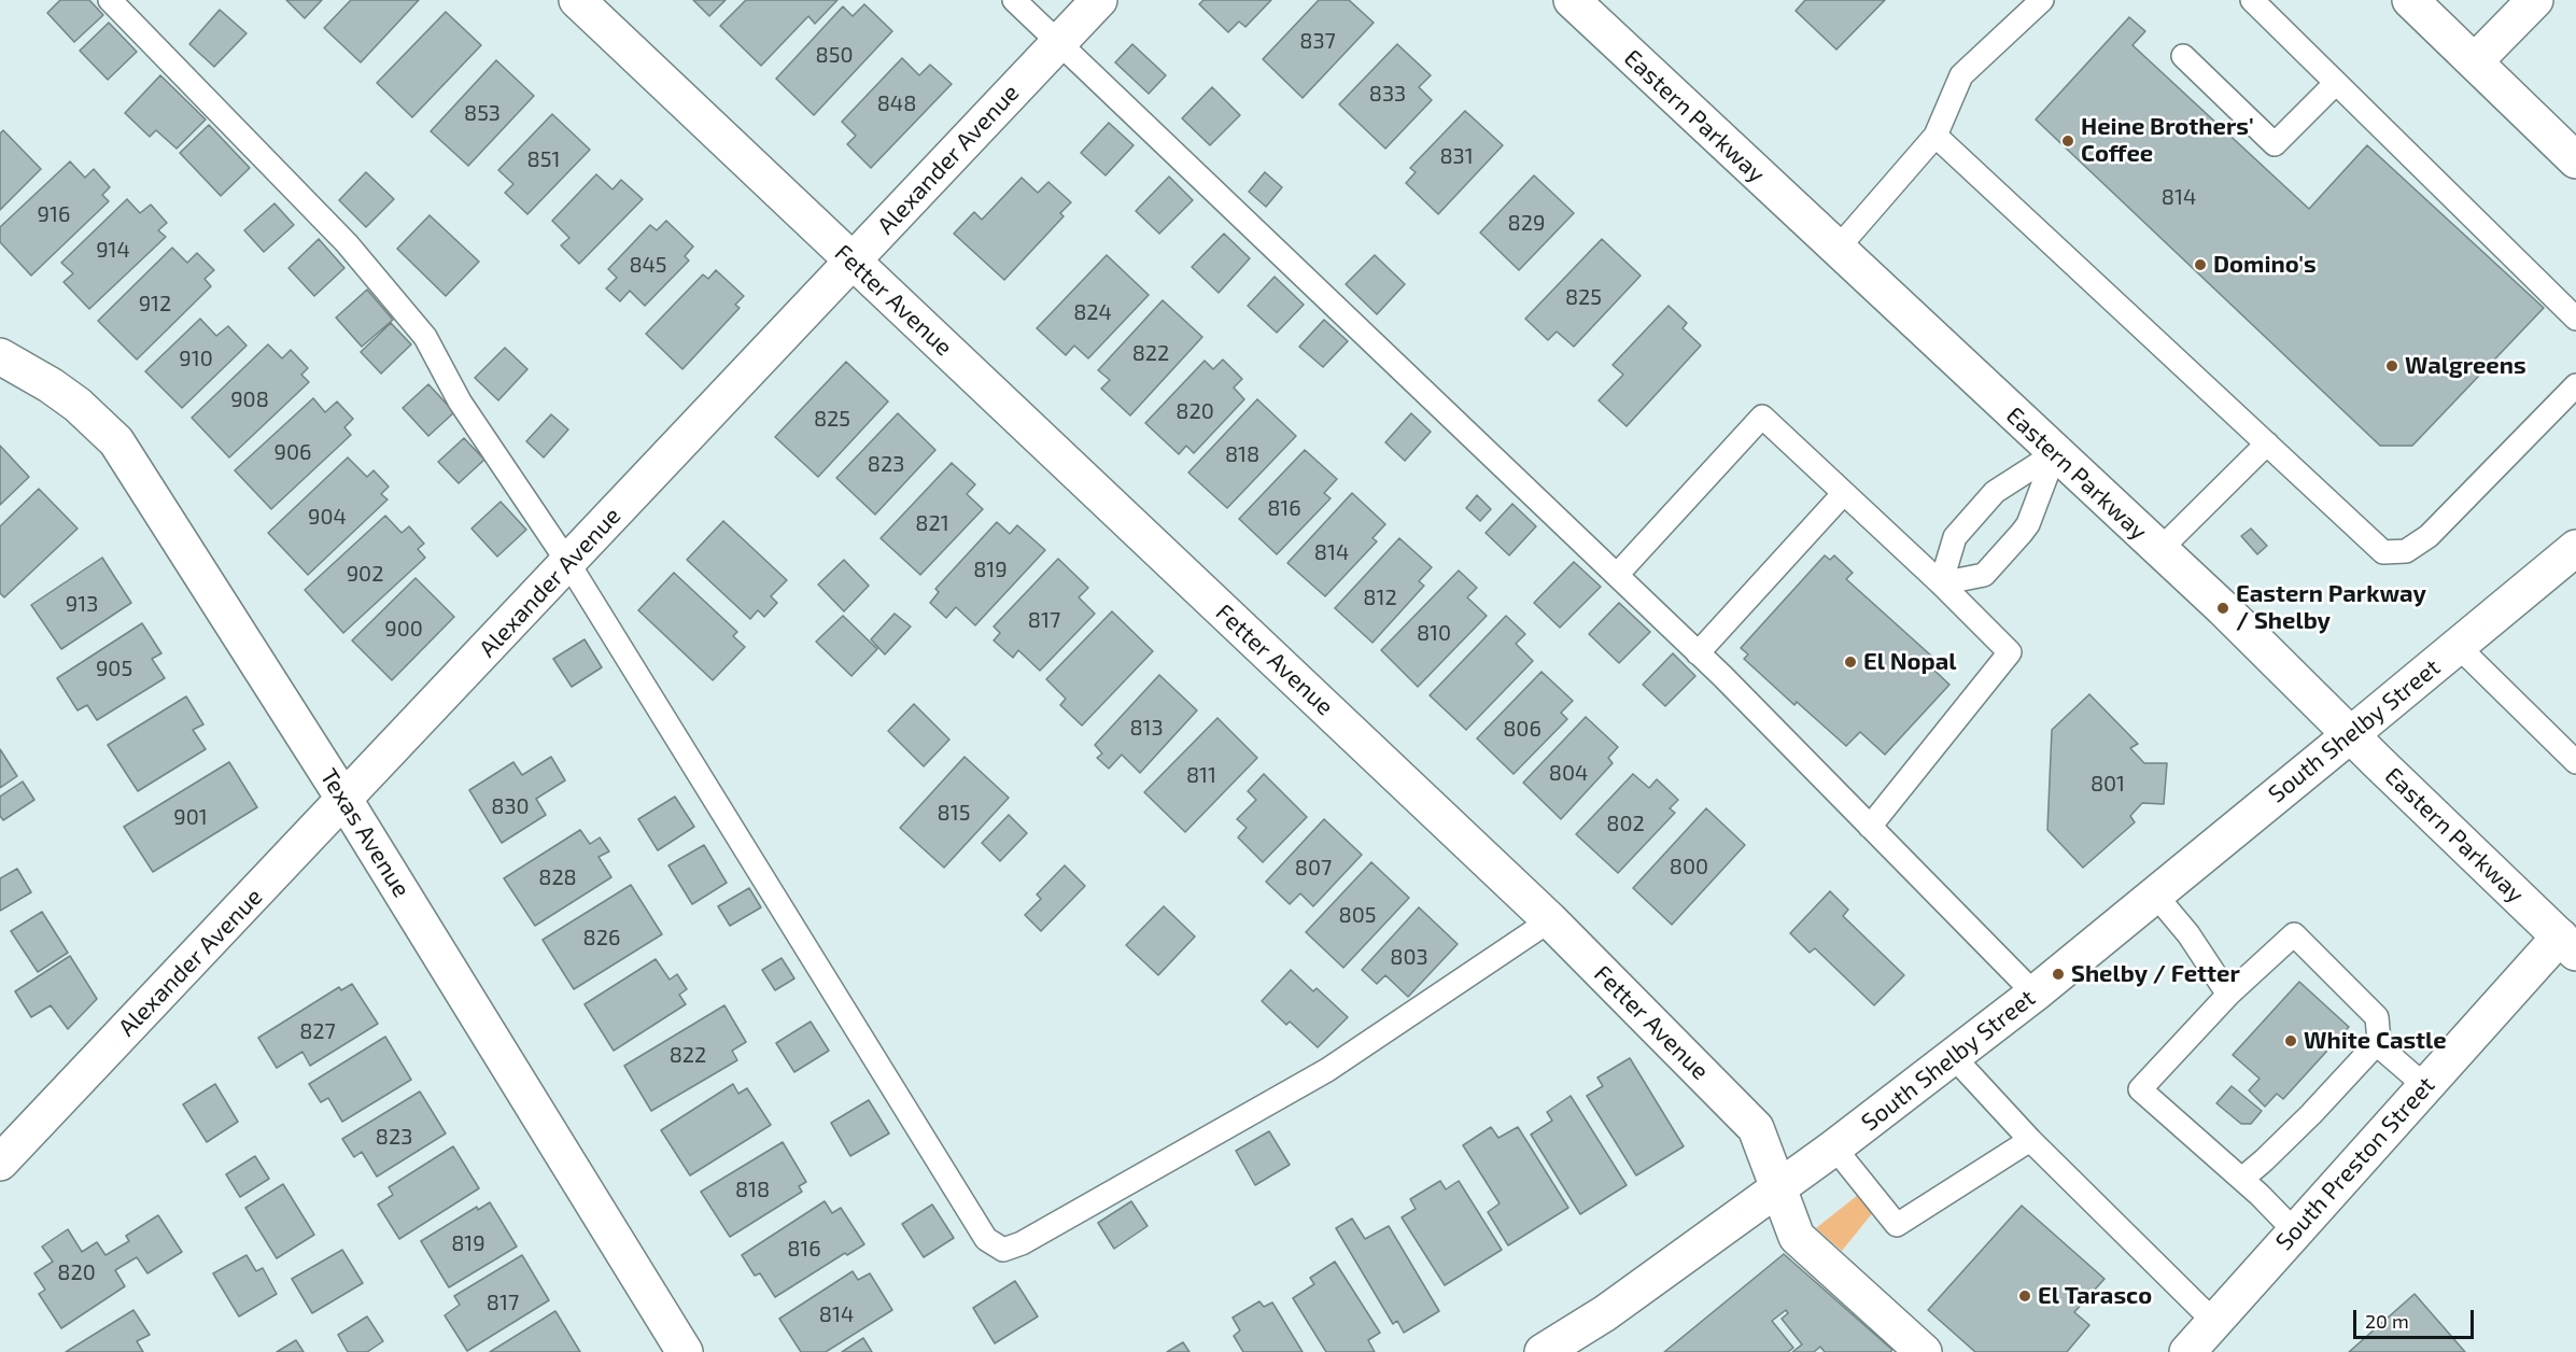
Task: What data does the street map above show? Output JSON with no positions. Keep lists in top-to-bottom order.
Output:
{
  "streets": {
    "street": [
      "Eastern Parkway",
      "Alexander Avenue",
      "Fetter Avenue",
      "South Shelby Street",
      "Texas Avenue",
      "South Preston Street"
    ]
  },
  "crossings": [
    ["Eastern Parkway", "South Shelby Street"],
    ["Eastern Parkway", "South Preston Street"],
    ["Alexander Avenue", "Fetter Avenue"],
    ["Alexander Avenue", "Texas Avenue"],
    ["Fetter Avenue", "South Shelby Street"]
  ],
  "places": [
    "Heine Brothers' Coffee",
    "Domino's",
    "Walgreens",
    "Eastern Parkway / Shelby",
    "El Nopal",
    "Shelby / Fetter",
    "White Castle",
    "El Tarasco"
  ],
  "house_numbers": [
    "837",
    "850",
    "833",
    "848",
    "853",
    "831",
    "851",
    "814",
    "916",
    "829",
    "914",
    "845",
    "825",
    "912",
    "824",
    "822",
    "910",
    "908",
    "820",
    "825",
    "906",
    "818",
    "823",
    "816",
    "904",
    "821",
    "814",
    "819",
    "902",
    "812",
    "913",
    "817",
    "900",
    "810",
    "905",
    "813",
    "806",
    "804",
    "811",
    "801",
    "830",
    "815",
    "901",
    "802",
    "800",
    "807",
    "828",
    "805",
    "826",
    "803",
    "827",
    "822",
    "823",
    "818",
    "819",
    "816",
    "820",
    "817",
    "814"
  ],
  "scale_bar": "20 m"
}
